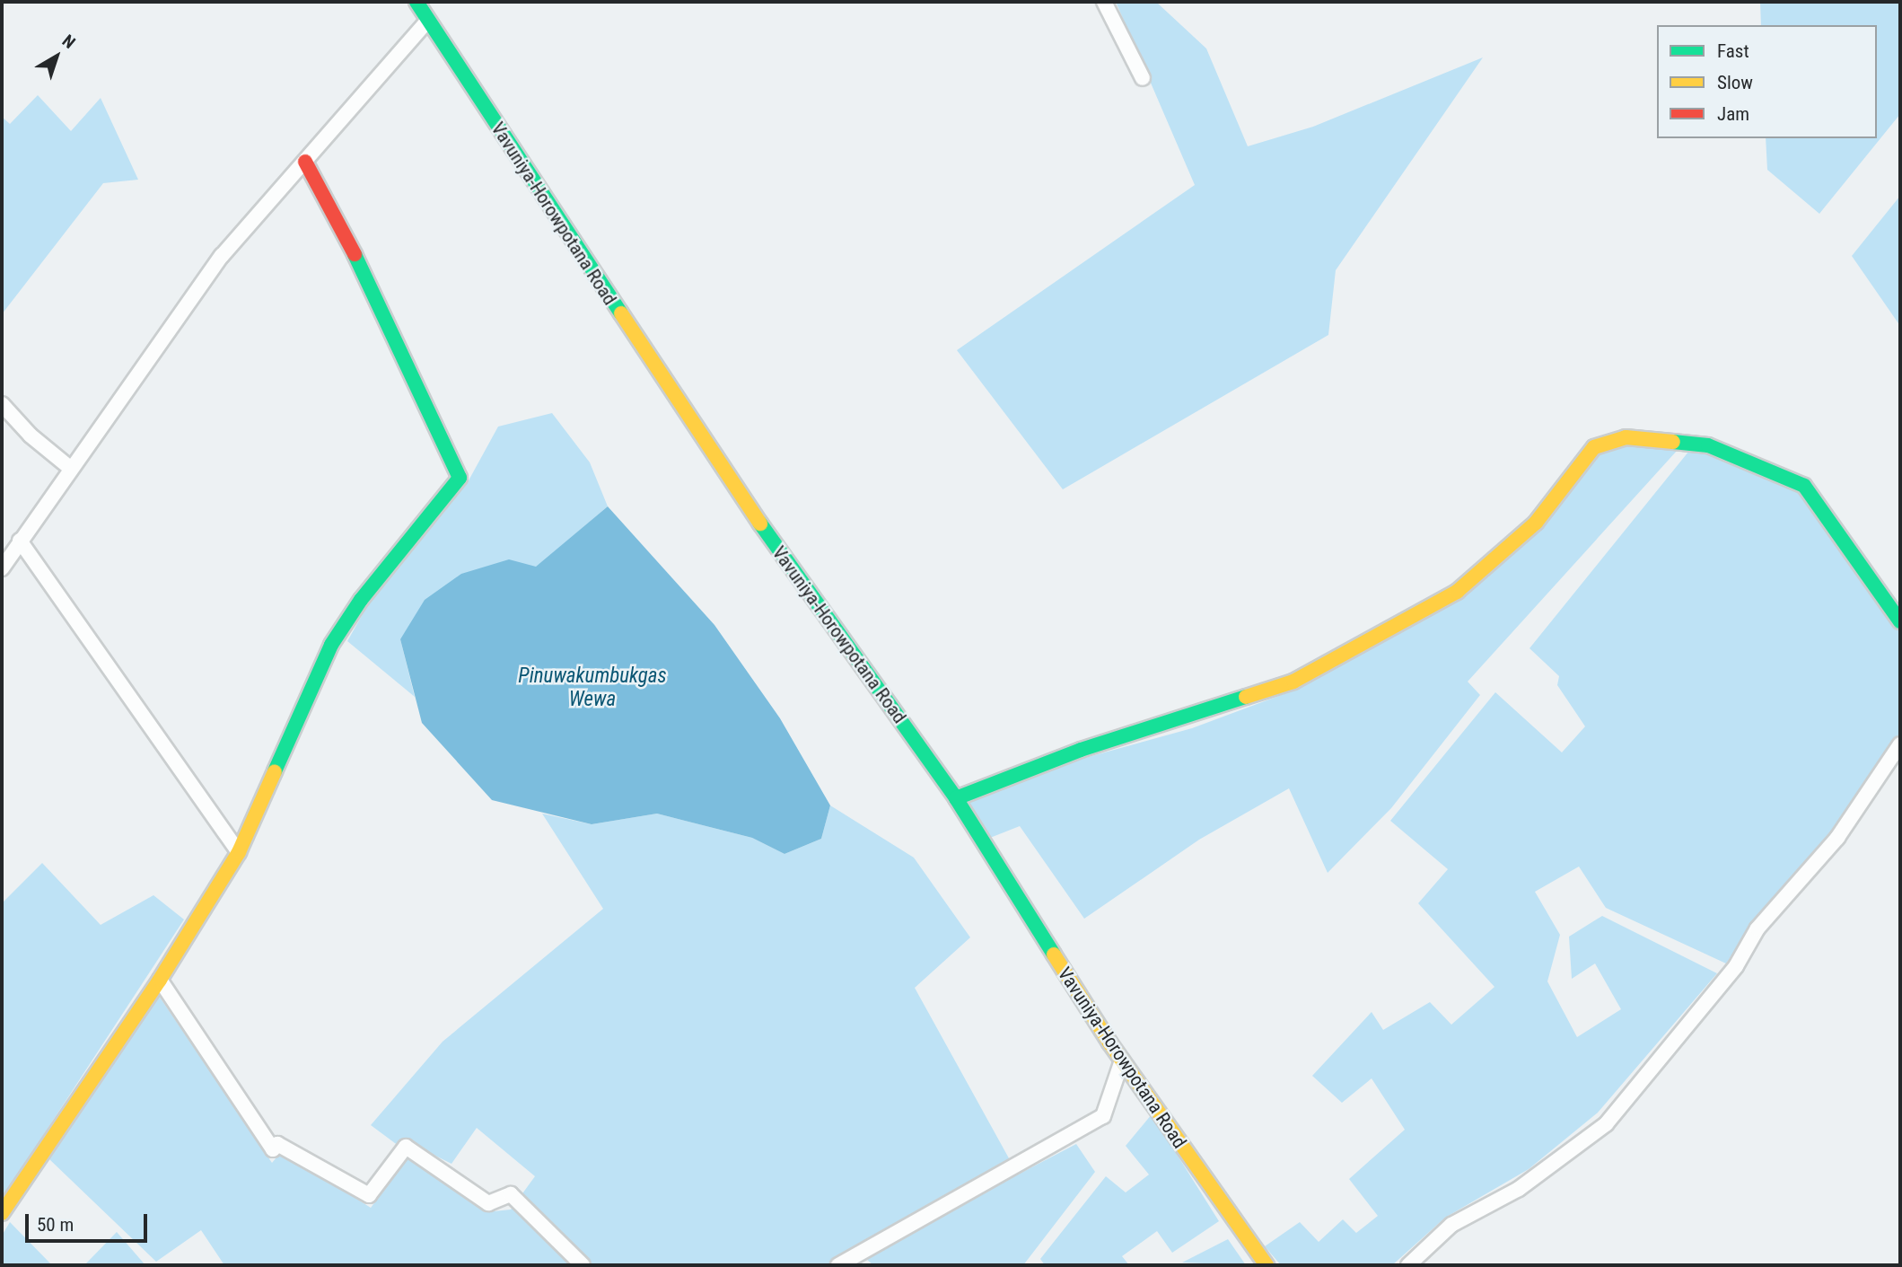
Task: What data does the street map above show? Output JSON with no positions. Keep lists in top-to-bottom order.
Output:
{
  "streets": {
    "main road": ["Vavuniya-Horowpotana Road"]
  },
  "water": ["Pinuwakumbukgas Wewa"],
  "legend": ["Fast", "Slow", "Jam"],
  "scale_bar": "50 m",
  "north": "top right"
}
